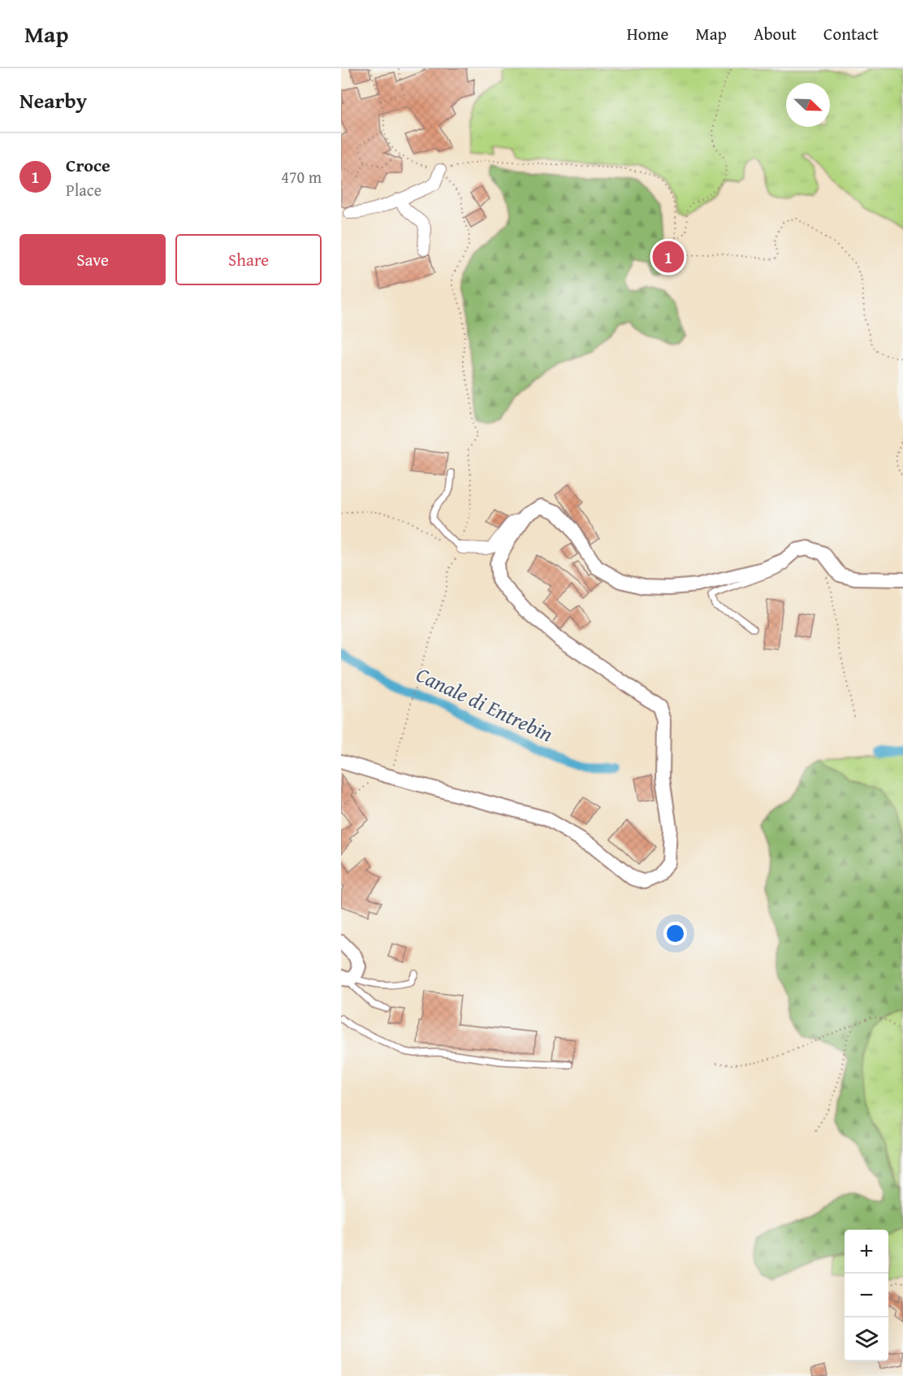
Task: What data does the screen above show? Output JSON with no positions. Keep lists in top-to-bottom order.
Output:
{
  "water": ["Canale di Entrebin"],
  "north": "bottom right",
  "page": {
    "header": "Map",
    "nav": [
      "Home",
      "Map",
      "About",
      "Contact"
    ],
    "heading": "Nearby",
    "list": [
      {
        "mark": "1",
        "name": "Croce",
        "note": "Place",
        "value": "470 m"
      }
    ],
    "buttons": ["Save", "Share"],
    "pins": "1",
    "map_buttons": ["+", "−"]
  }
}
